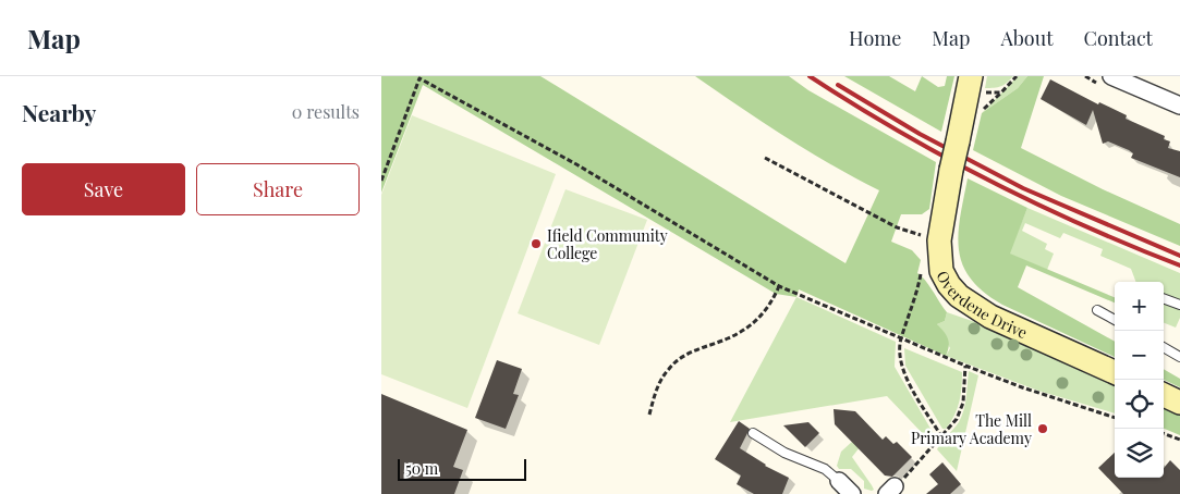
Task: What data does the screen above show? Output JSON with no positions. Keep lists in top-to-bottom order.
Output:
{
  "streets": {
    "street": ["Overdene Drive"]
  },
  "places": ["Ifield Community College", "The Mill Primary Academy"],
  "scale_bar": "50 m",
  "page": {
    "header": "Map",
    "nav": [
      "Home",
      "Map",
      "About",
      "Contact"
    ],
    "heading": ["Nearby", "0 results"],
    "buttons": ["Save", "Share"],
    "map_buttons": ["+", "−"],
    "scale": "50 m"
  }
}
